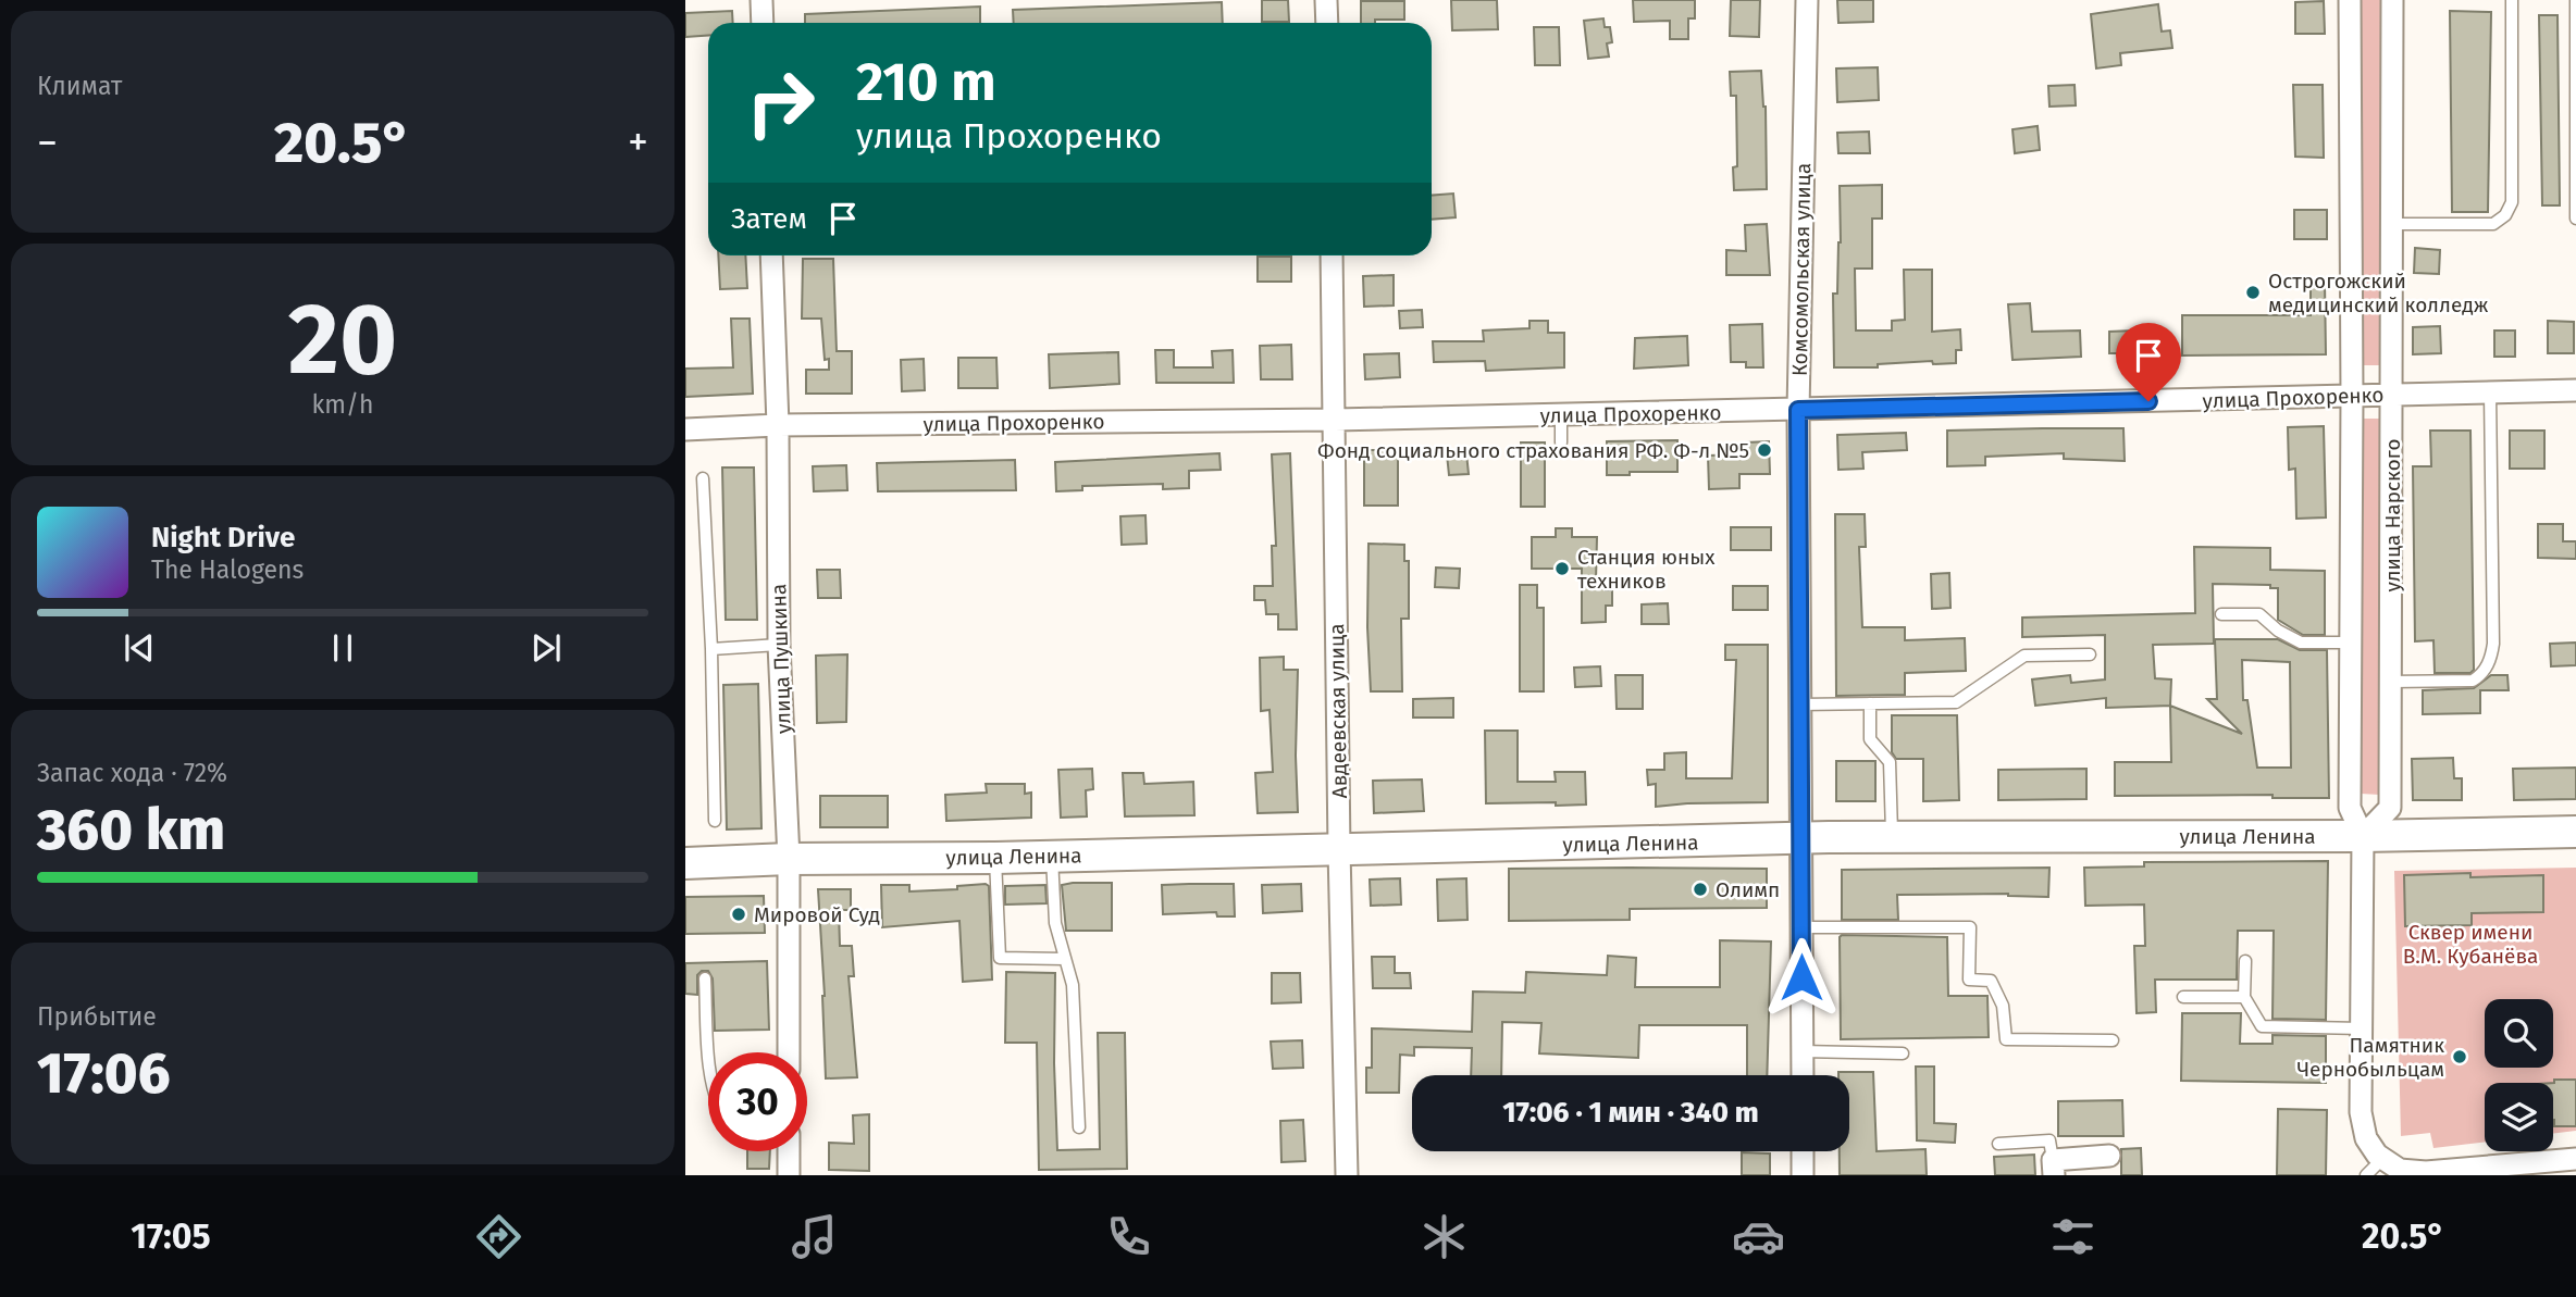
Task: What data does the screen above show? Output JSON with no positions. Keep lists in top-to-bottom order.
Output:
{
  "streets": {
    "main road": ["улица Ленина"],
    "street": [
      "Комсомольская улица",
      "улица Прохоренко",
      "улица Нарского",
      "улица Пушкина",
      "Авдеевская улица"
    ]
  },
  "crossings": [
    ["Комсомольская улица", "улица Прохоренко"],
    ["Комсомольская улица", "улица Ленина"],
    ["улица Прохоренко", "улица Нарского"],
    ["улица Прохоренко", "улица Пушкина"],
    ["улица Прохоренко", "Авдеевская улица"],
    ["улица Нарского", "улица Ленина"],
    ["улица Пушкина", "улица Ленина"],
    ["Авдеевская улица", "улица Ленина"]
  ],
  "parks": ["Сквер имени В.М. Кубанёва"],
  "places": [
    "Острогожский медицинский колледж",
    "Фонд социального страхования РФ. Ф-л №5",
    "Станция юных техников",
    "Олимп",
    "Мировой Суд",
    "Памятник Чернобыльцам"
  ],
  "page": {
    "tile": [
      "Климат",
      ["20", "km/h"],
      ["Запас хода · 72%", "360 km"],
      ["Прибытие", "17:06"]
    ],
    "turn": ["210 m", "улица Прохоренко"],
    "heat": ["−", "20.5°", "+"],
    "then": "Затем",
    "song": ["Night Drive", "The Halogens"],
    "limit": "30",
    "trip": "17:06 · 1 мин · 340 m",
    "tabs": ["17:05", "20.5°"]
  }
}
